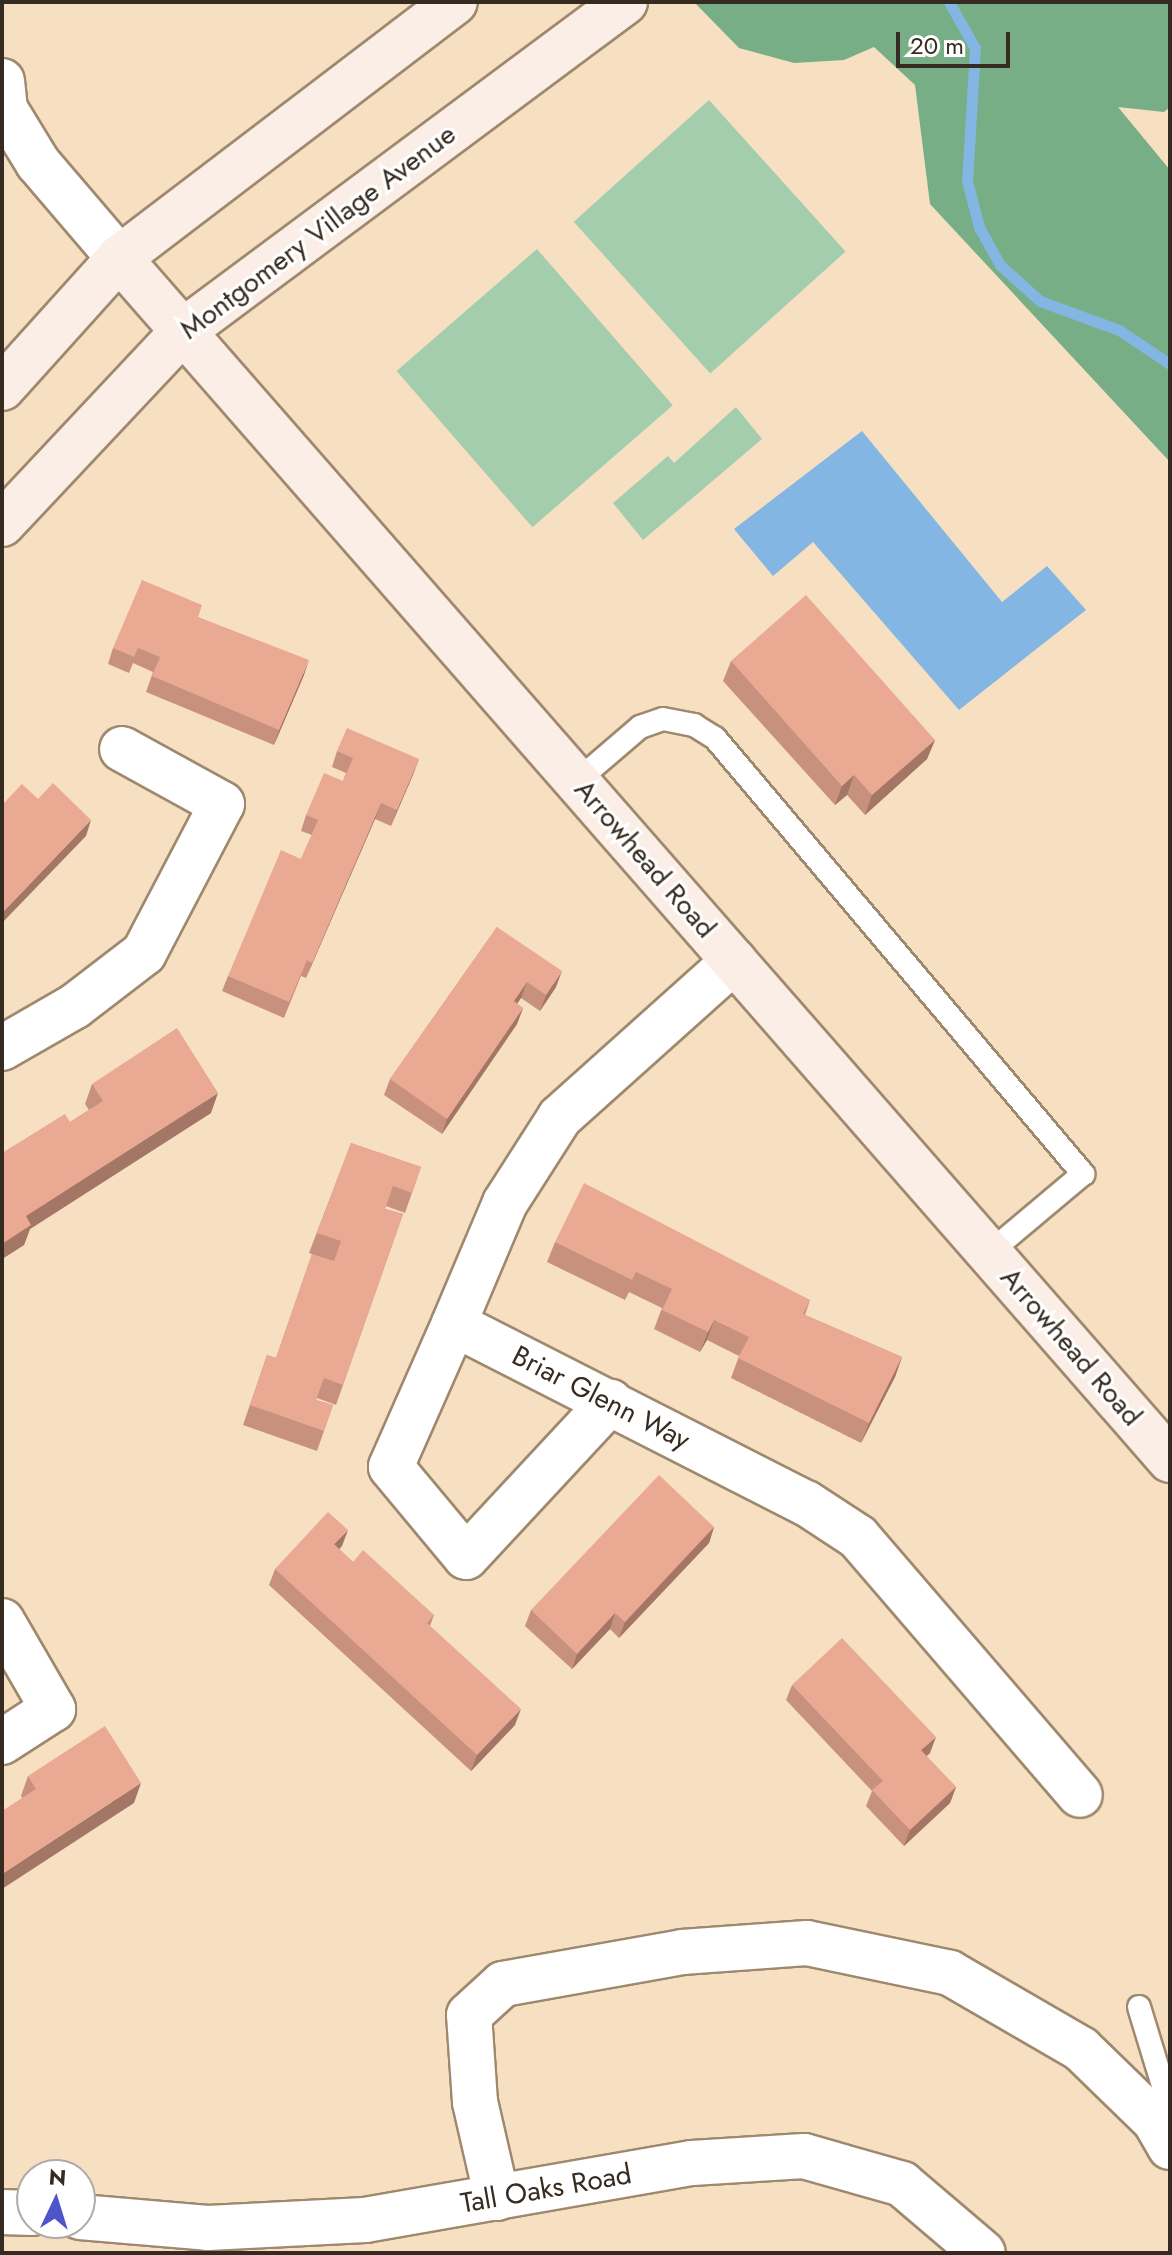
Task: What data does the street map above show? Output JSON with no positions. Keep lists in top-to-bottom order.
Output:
{
  "streets": {
    "street": [
      "Montgomery Village Avenue",
      "Arrowhead Road",
      "Briar Glenn Way",
      "Tall Oaks Road"
    ]
  },
  "crossings": [
    ["Montgomery Village Avenue", "Arrowhead Road"]
  ],
  "scale_bar": "20 m",
  "north": "top"
}
